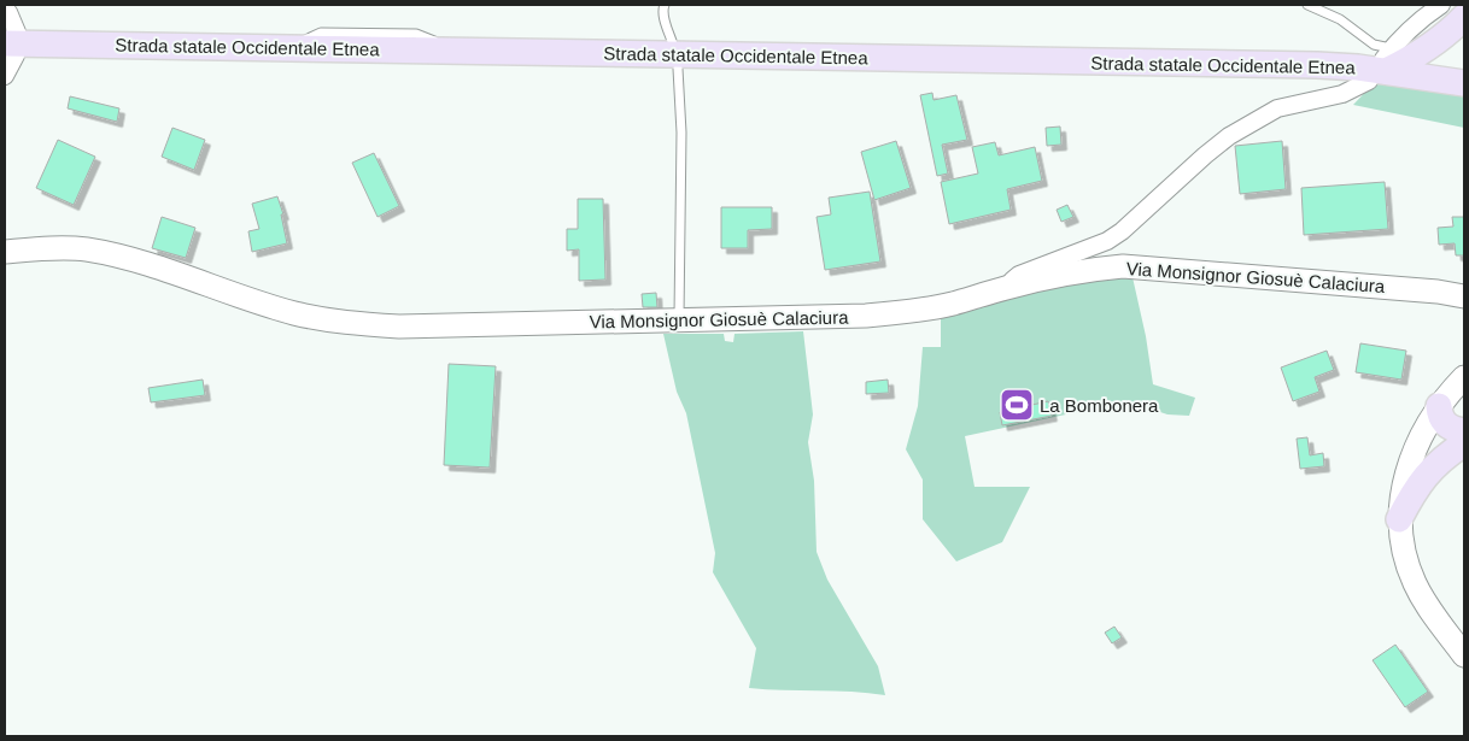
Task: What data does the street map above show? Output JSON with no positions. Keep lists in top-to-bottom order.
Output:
{
  "streets": {
    "main road": ["Strada statale Occidentale Etnea"],
    "street": ["Via Monsignor Giosuè Calaciura"]
  },
  "places": {
    "sports": ["La Bombonera"]
  }
}
